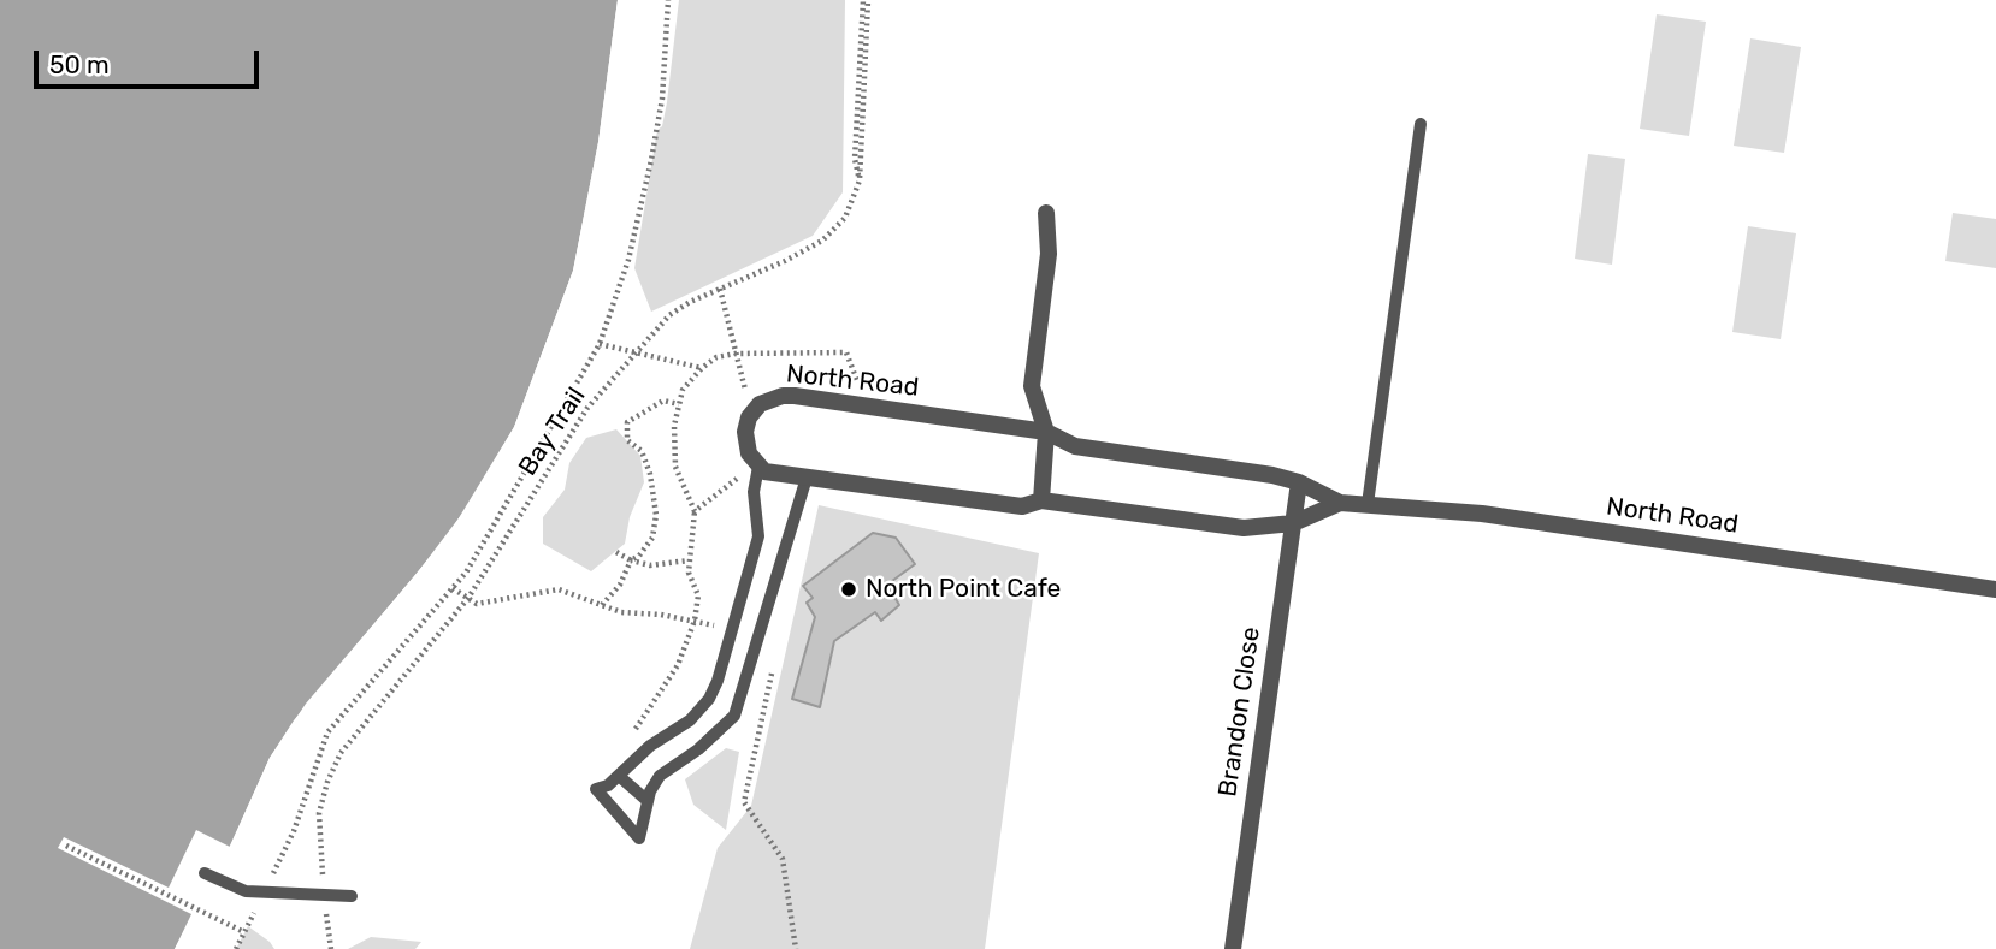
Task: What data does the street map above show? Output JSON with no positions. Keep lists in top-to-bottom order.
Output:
{
  "streets": {
    "street": ["North Road", "Brandon Close"],
    "path": ["Bay Trail"]
  },
  "crossings": [
    ["North Road", "Brandon Close"]
  ],
  "places": ["North Point Cafe"],
  "scale_bar": "50 m"
}
